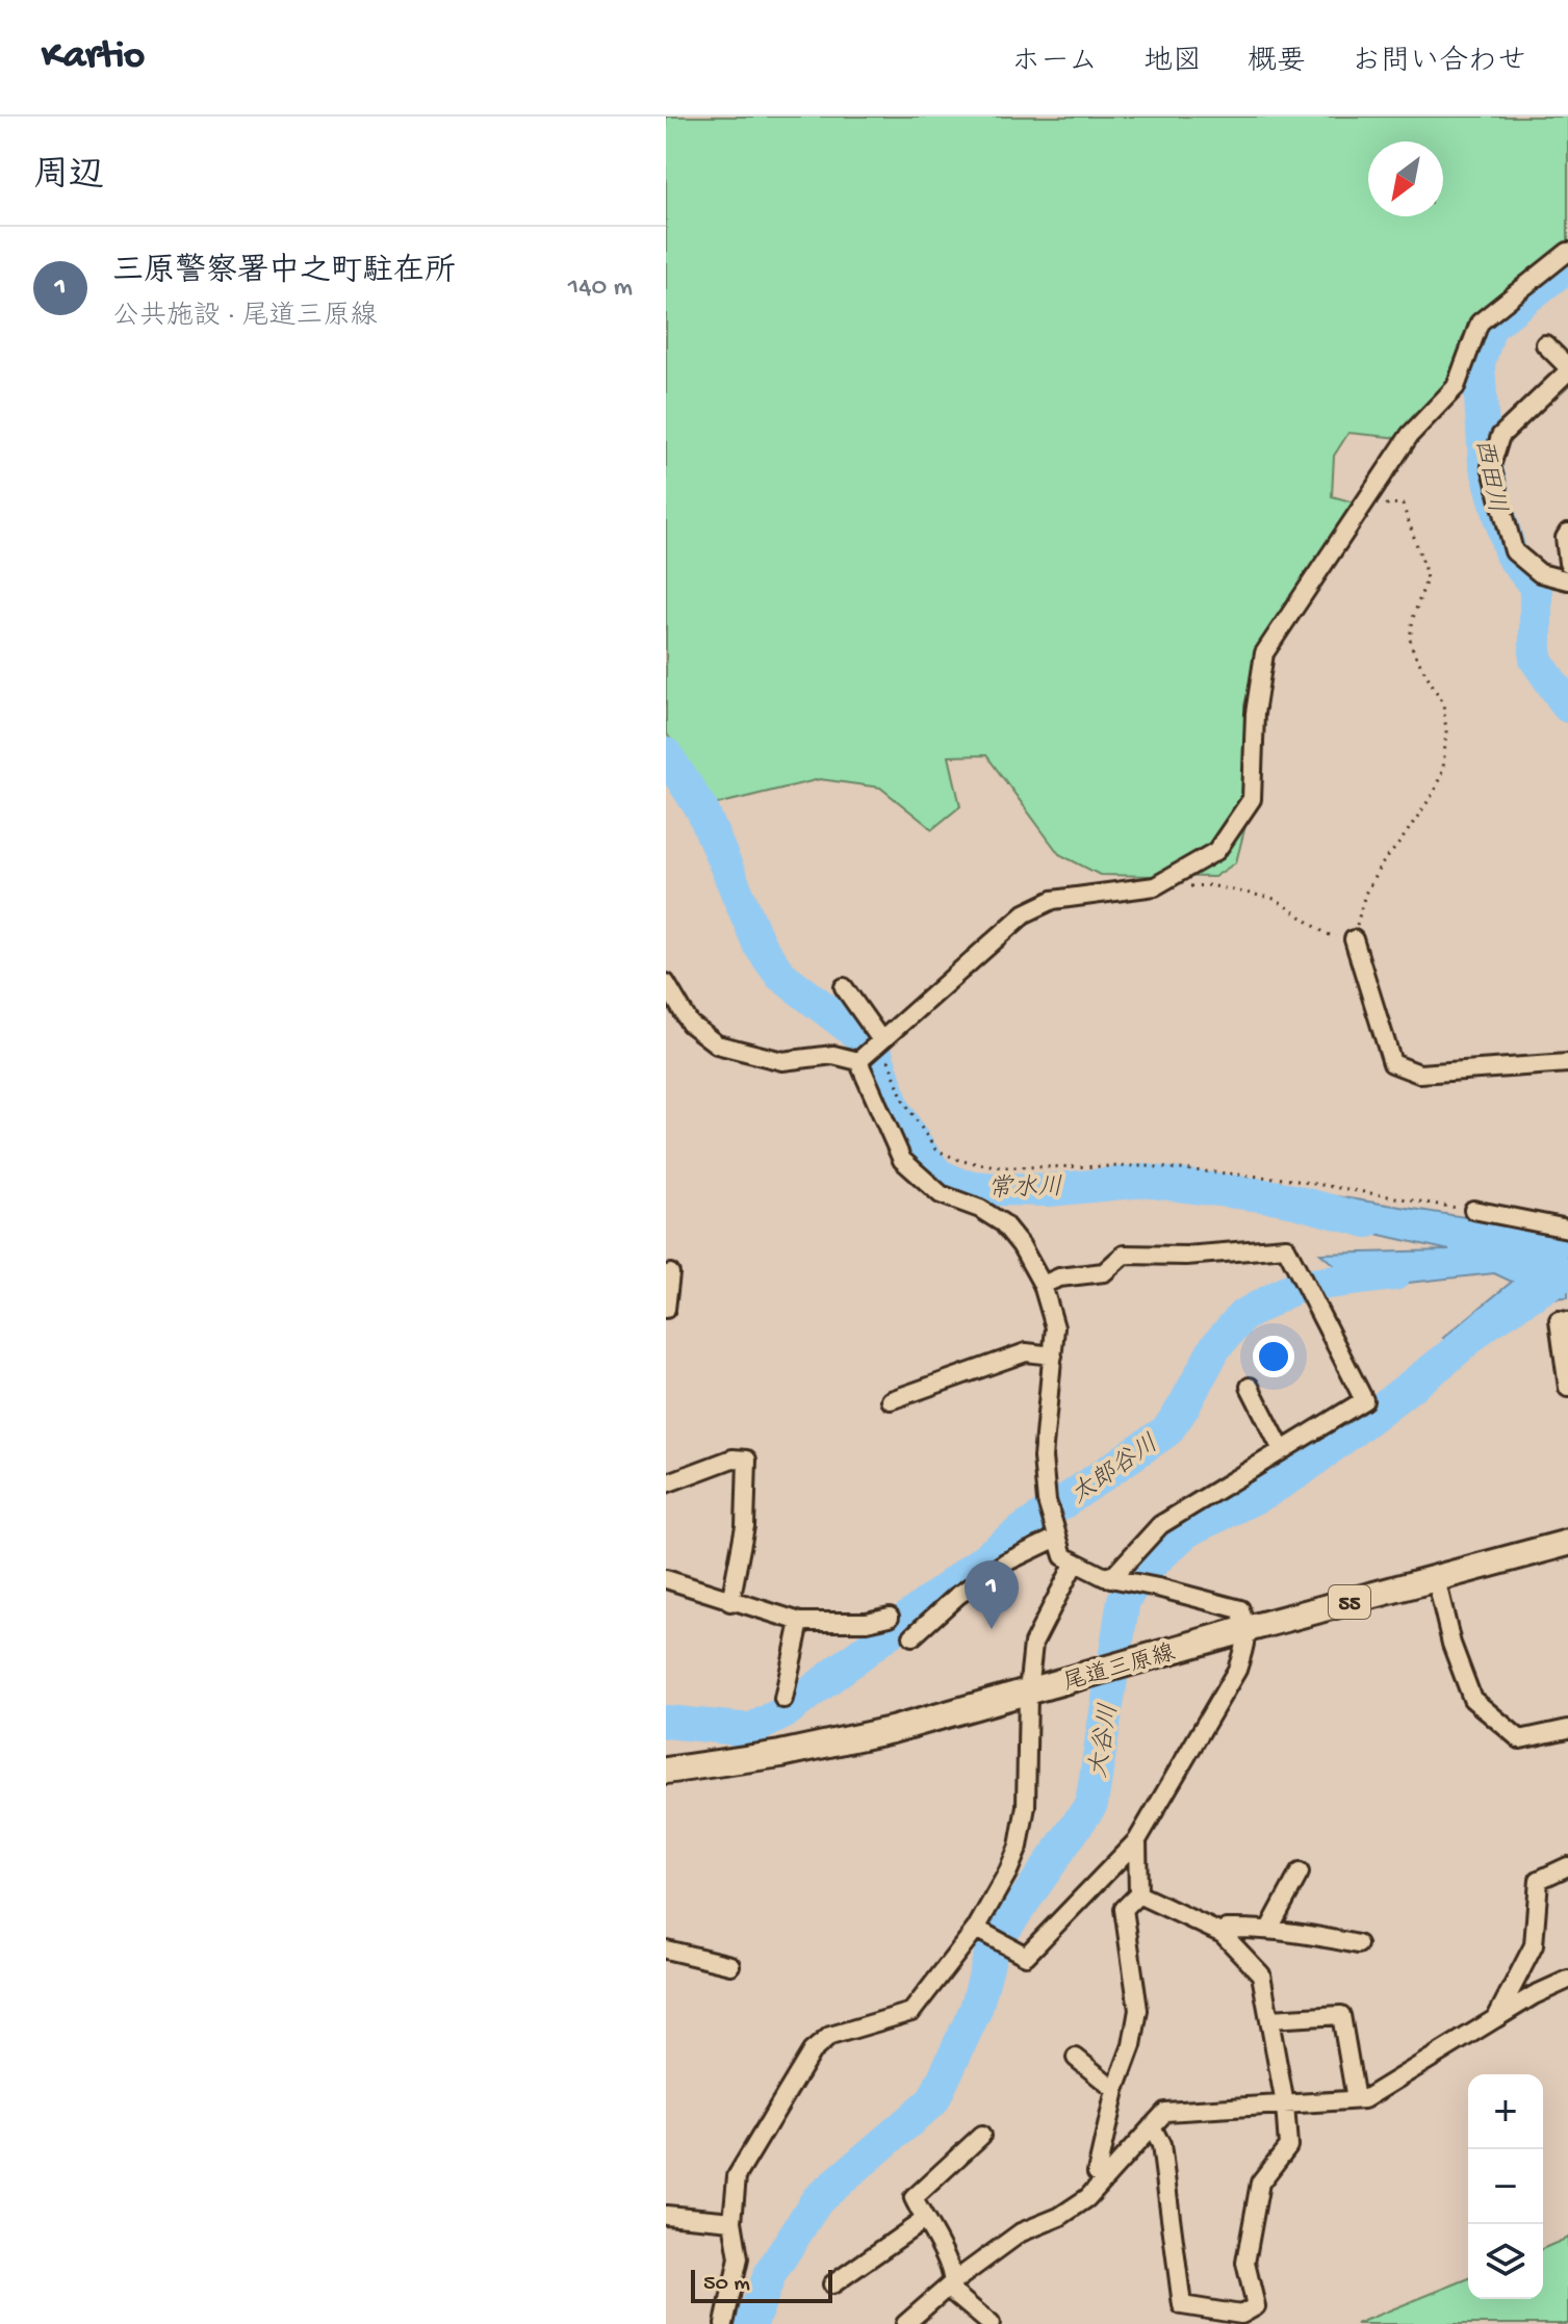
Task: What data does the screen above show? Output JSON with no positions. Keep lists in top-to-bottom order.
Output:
{
  "streets": {
    "main road": ["55", "尾道三原線"]
  },
  "water": [
    "西田川",
    "常水川",
    "太郎谷川",
    "大谷川"
  ],
  "scale_bar": "50 m",
  "north": "bottom left",
  "page": {
    "header": "Kartio",
    "nav": [
      "ホーム",
      "地図",
      "概要",
      "お問い合わせ"
    ],
    "heading": "周辺",
    "list": [
      {
        "mark": "1",
        "name": "三原警察署中之町駐在所",
        "note": "公共施設 · 尾道三原線",
        "value": "140 m"
      }
    ],
    "pins": "1",
    "map_buttons": ["+", "−"],
    "scale": "50 m"
  }
}
